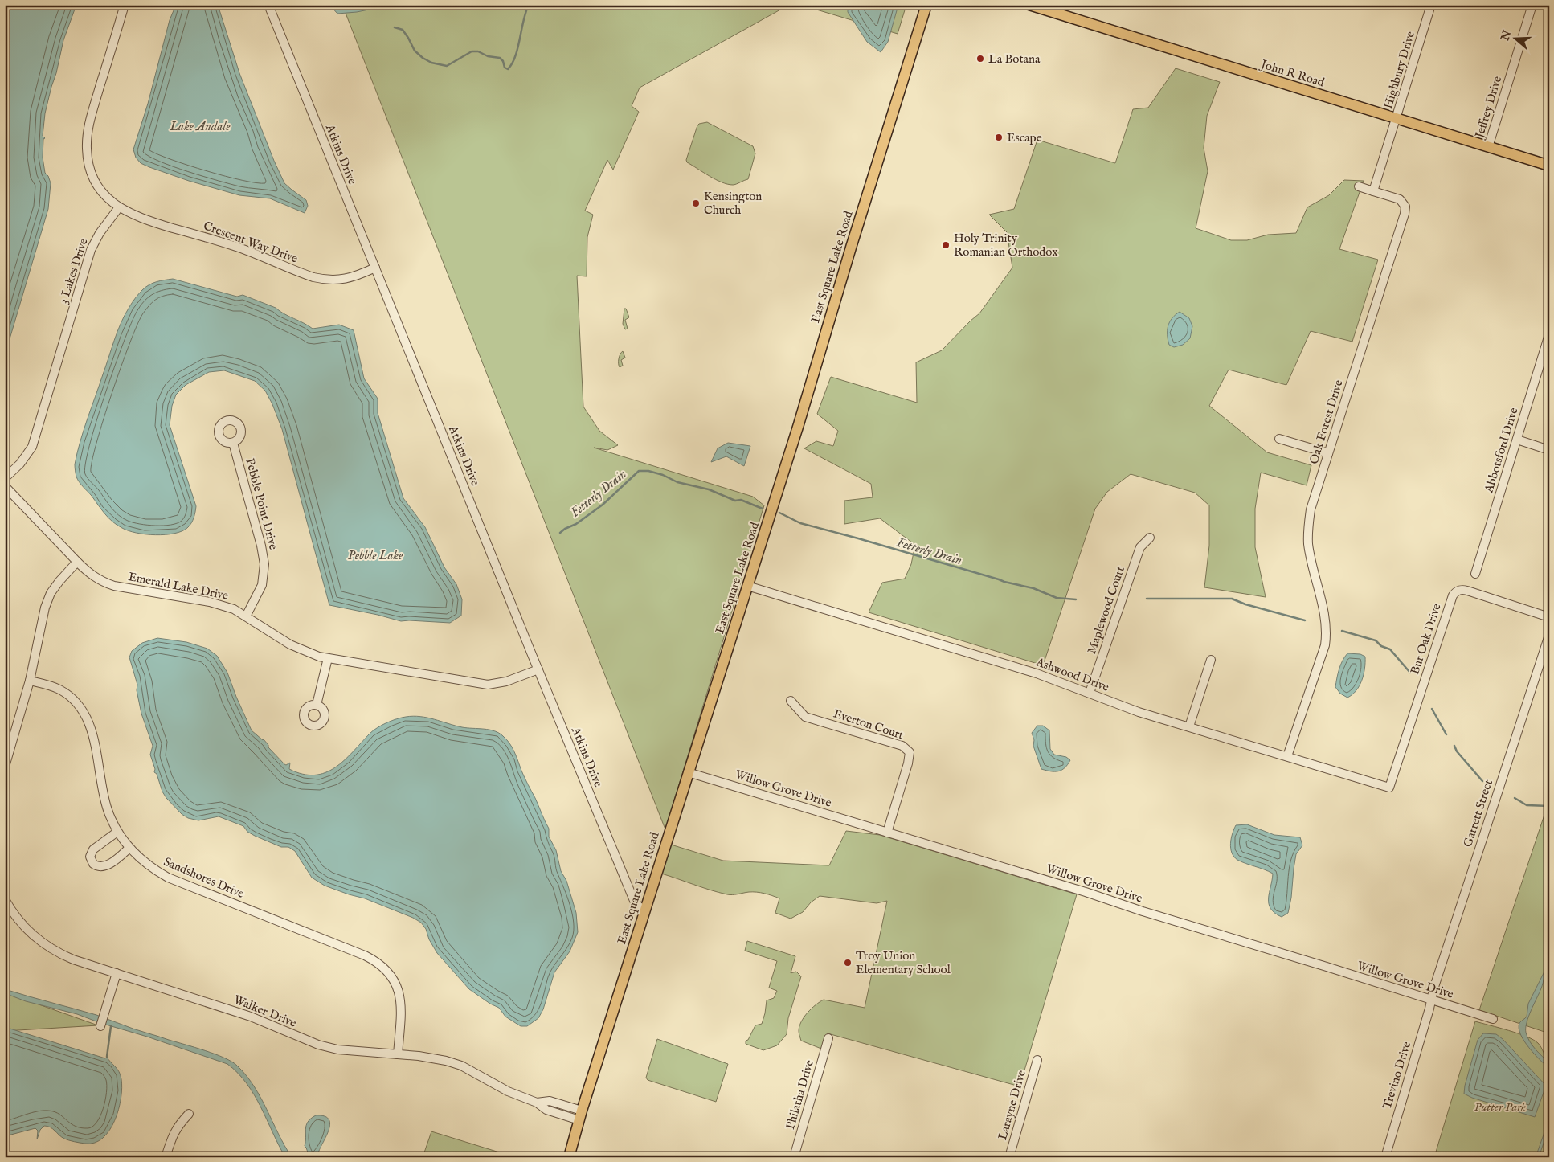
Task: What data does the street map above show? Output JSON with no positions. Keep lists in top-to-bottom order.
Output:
{
  "streets": {
    "main road": ["John R Road", "East Square Lake Road"],
    "street": [
      "Highbury Drive",
      "Jeffrey Drive",
      "Atkins Drive",
      "Crescent Way Drive",
      "3 Lakes Drive",
      "Oak Forest Drive",
      "Abbotsford Drive",
      "Pebble Point Drive",
      "Emerald Lake Drive",
      "Maplewood Court",
      "Bur Oak Drive",
      "Ashwood Drive",
      "Everton Court",
      "Willow Grove Drive",
      "Garrett Street",
      "Sandshores Drive",
      "Walker Drive",
      "Trevino Drive",
      "Philatha Drive",
      "Larayne Drive"
    ]
  },
  "crossings": [
    ["Highbury Drive", "John R Road"],
    ["John R Road", "Jeffrey Drive"],
    ["Atkins Drive", "Crescent Way Drive"],
    ["Atkins Drive", "East Square Lake Road"],
    ["Atkins Drive", "Emerald Lake Drive"],
    ["Crescent Way Drive", "3 Lakes Drive"],
    ["East Square Lake Road", "Ashwood Drive"],
    ["East Square Lake Road", "Willow Grove Drive"],
    ["East Square Lake Road", "Walker Drive"],
    ["Oak Forest Drive", "Ashwood Drive"],
    ["Pebble Point Drive", "Emerald Lake Drive"],
    ["Maplewood Court", "Ashwood Drive"],
    ["Bur Oak Drive", "Ashwood Drive"],
    ["Everton Court", "Willow Grove Drive"],
    ["Willow Grove Drive", "Garrett Street"],
    ["Willow Grove Drive", "Trevino Drive"],
    ["Garrett Street", "Trevino Drive"],
    ["Sandshores Drive", "Walker Drive"]
  ],
  "water": ["Lake Andale", "Fetterly Drain", "Pebble Lake"],
  "parks": ["Putter Park"],
  "places": [
    "La Botana",
    "Escape",
    "Kensington Church",
    "Holy Trinity Romanian Orthodox",
    "Troy Union Elementary School"
  ],
  "north": "left"
}
